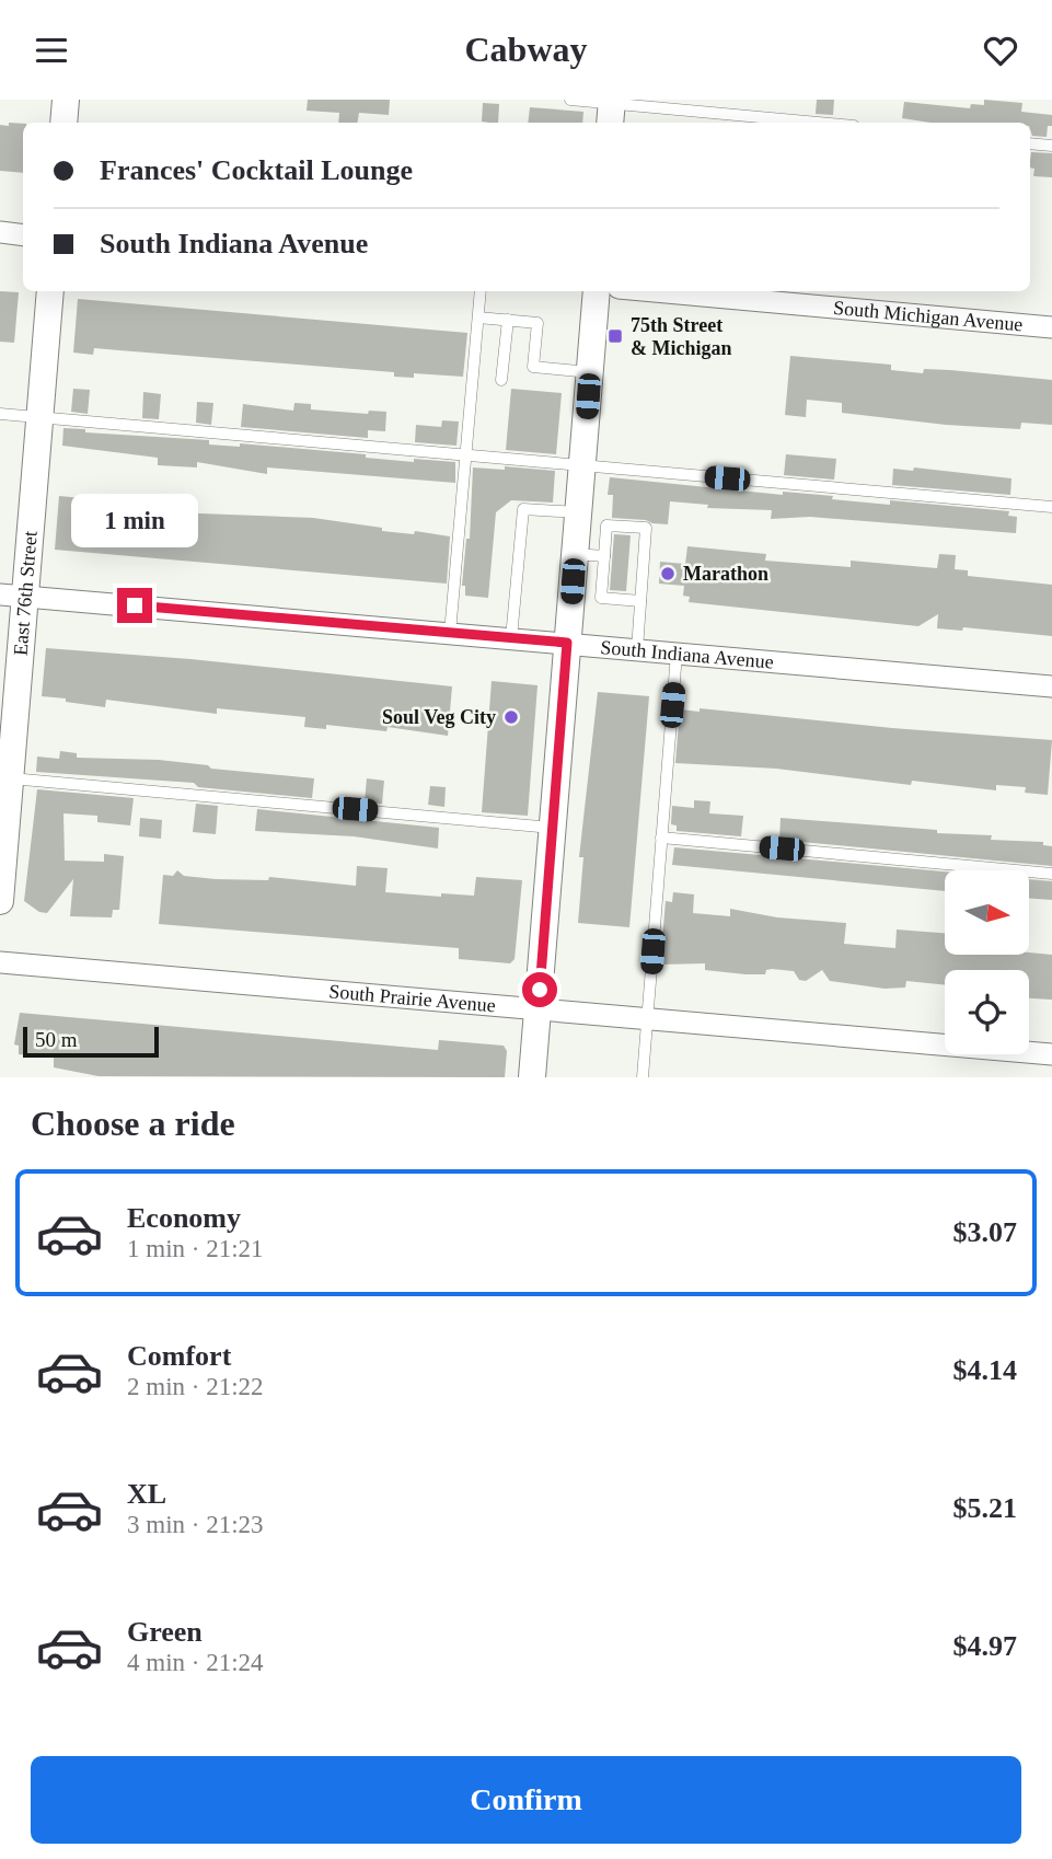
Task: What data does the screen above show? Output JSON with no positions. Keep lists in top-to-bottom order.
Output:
{
  "streets": {
    "street": [
      "South Michigan Avenue",
      "East 76th Street",
      "South Indiana Avenue",
      "South Prairie Avenue"
    ]
  },
  "crossings": [
    ["East 76th Street", "South Indiana Avenue"]
  ],
  "places": {
    "transit": ["75th Street & Michigan"],
    "other": ["Marathon", "Soul Veg City"]
  },
  "scale_bar": "50 m",
  "north": "right",
  "page": {
    "header": "Cabway",
    "banner": ["Frances' Cocktail Lounge", "South Indiana Avenue"],
    "bubble": "1 min",
    "scale": "50 m",
    "heading": "Choose a ride",
    "list": [
      {
        "name": "Economy",
        "note": "1 min · 21:21",
        "value": "$3.07"
      },
      {
        "name": "Comfort",
        "note": "2 min · 21:22",
        "value": "$4.14"
      },
      {
        "name": "XL",
        "note": "3 min · 21:23",
        "value": "$5.21"
      },
      {
        "name": "Green",
        "note": "4 min · 21:24",
        "value": "$4.97"
      }
    ],
    "buttons": "Confirm"
  }
}
